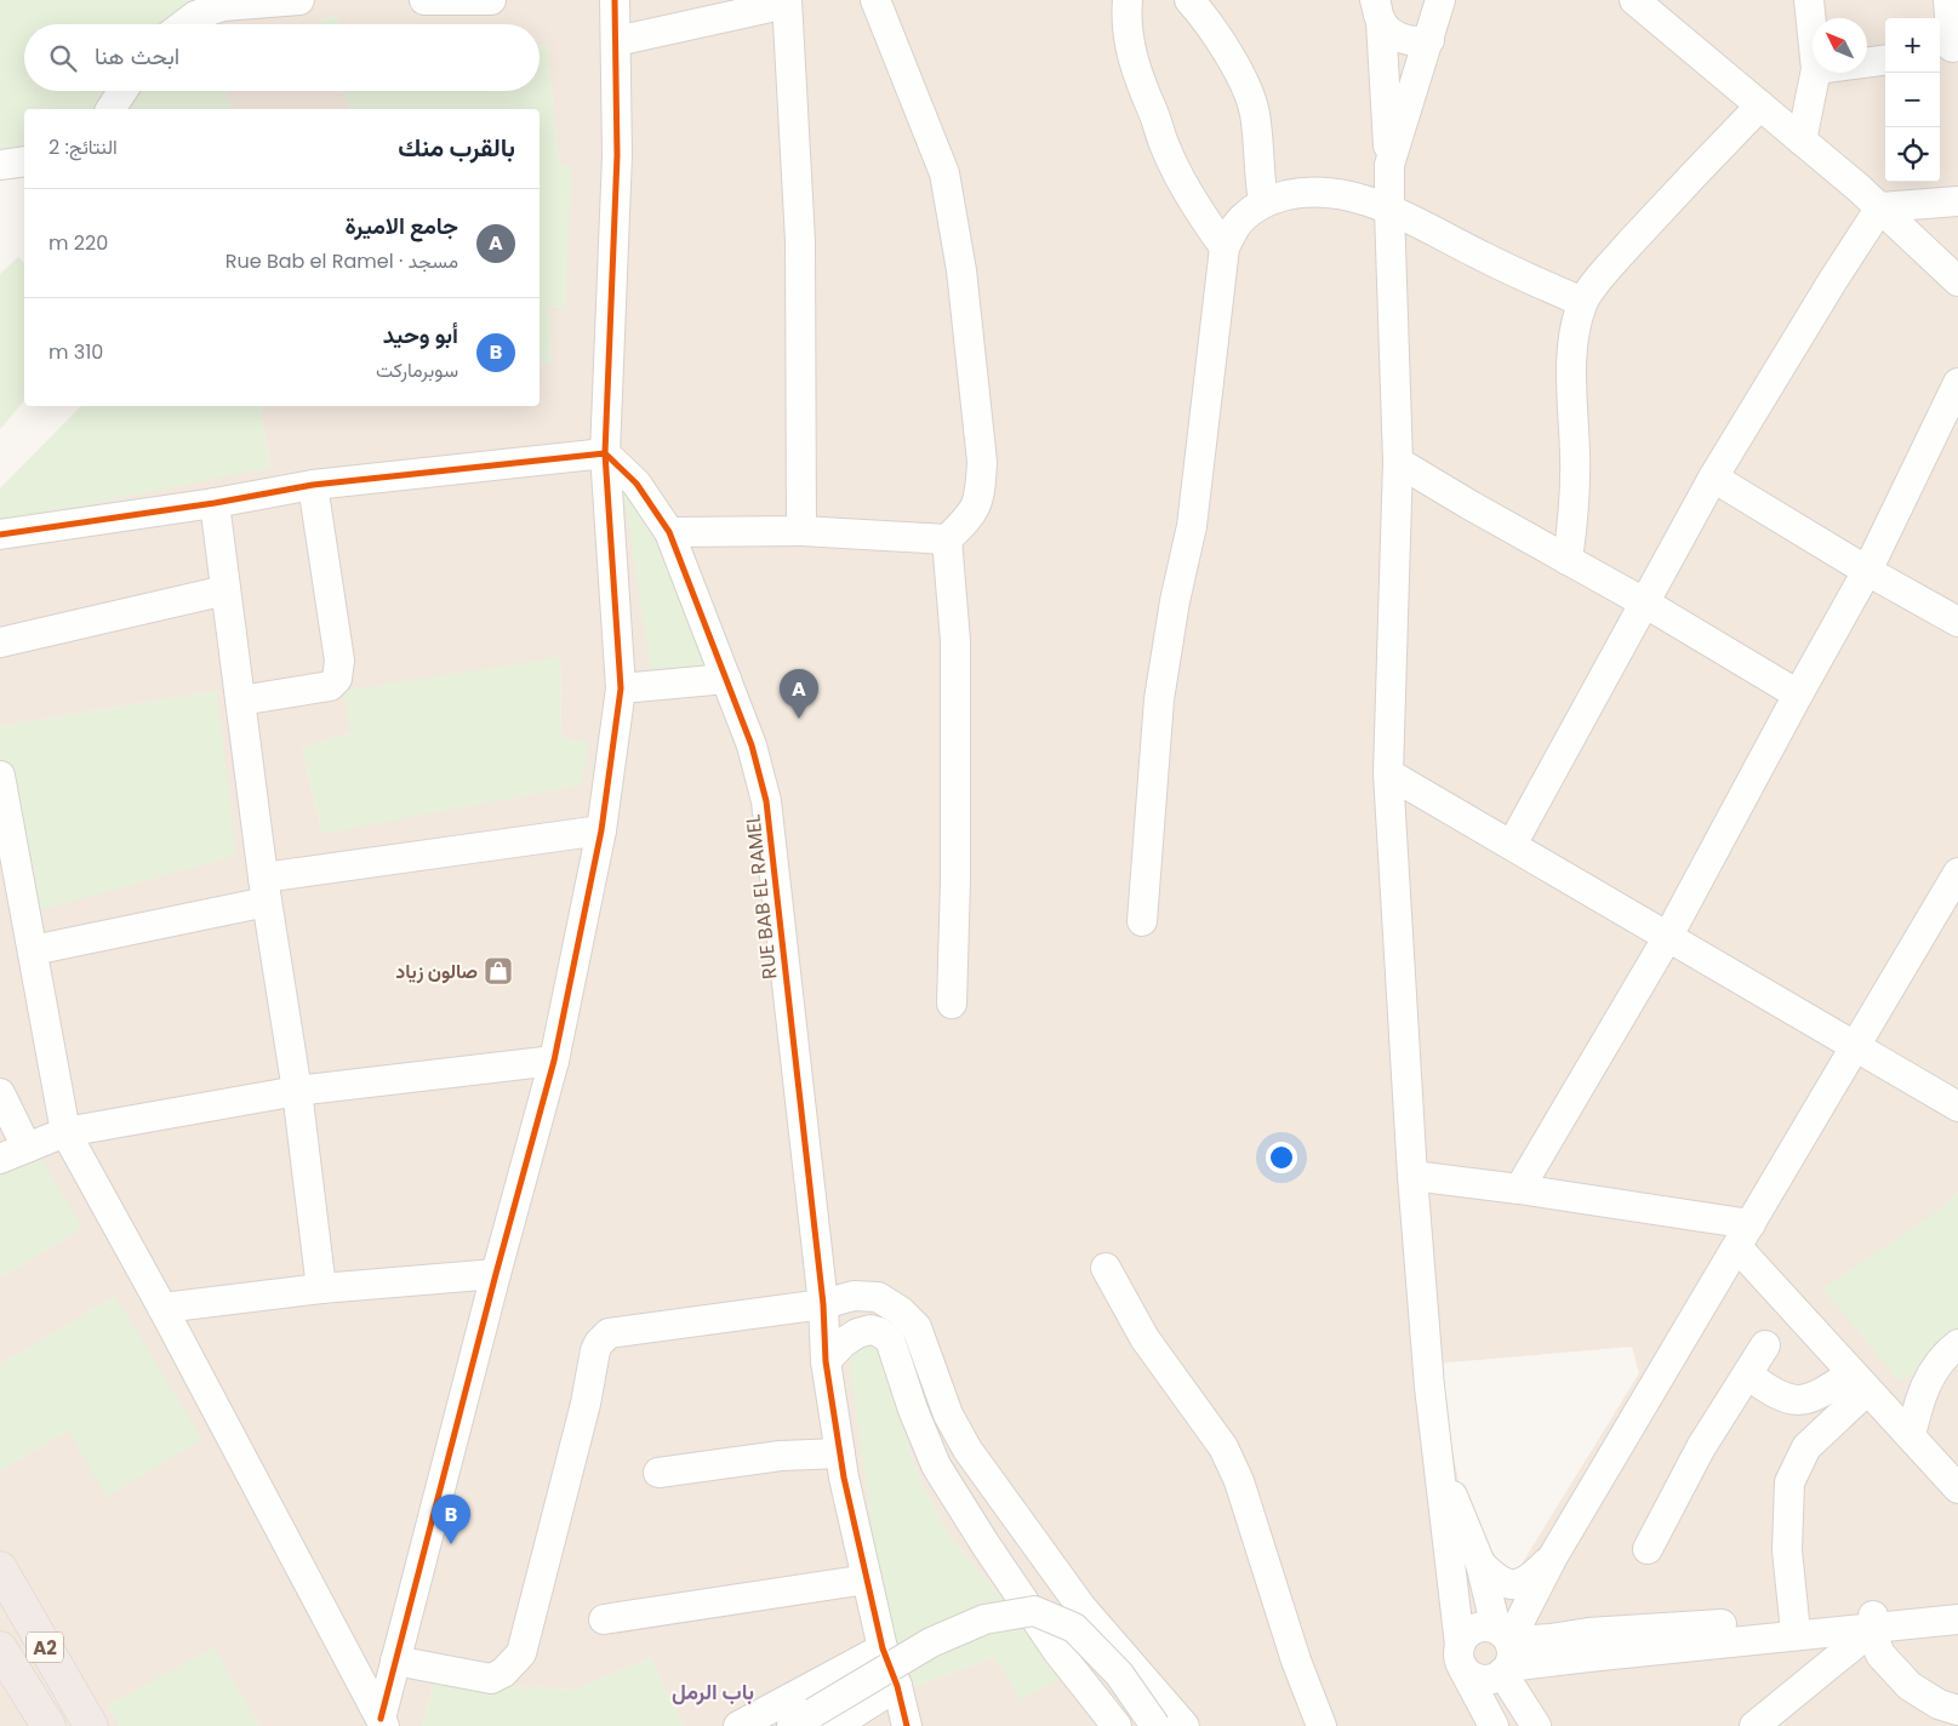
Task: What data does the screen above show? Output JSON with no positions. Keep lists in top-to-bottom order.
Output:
{
  "streets": {
    "highway": ["A2"],
    "street": ["RUE BAB EL RAMEL"]
  },
  "districts": ["باب الرمل"],
  "places": {
    "shop": ["صالون زياد"]
  },
  "north": "top left",
  "page": {
    "map_buttons": ["+", "−"],
    "search": "ابحث هنا",
    "heading": ["بالقرب منك", "النتائج: 2"],
    "list": [
      {
        "mark": "A",
        "name": "جامع الاميرة",
        "note": "مسجد · Rue Bab el Ramel",
        "value": "220 m"
      },
      {
        "mark": "B",
        "name": "أبو وحيد",
        "note": "سوبرماركت",
        "value": "310 m"
      }
    ],
    "pins": ["A", "B"]
  }
}
